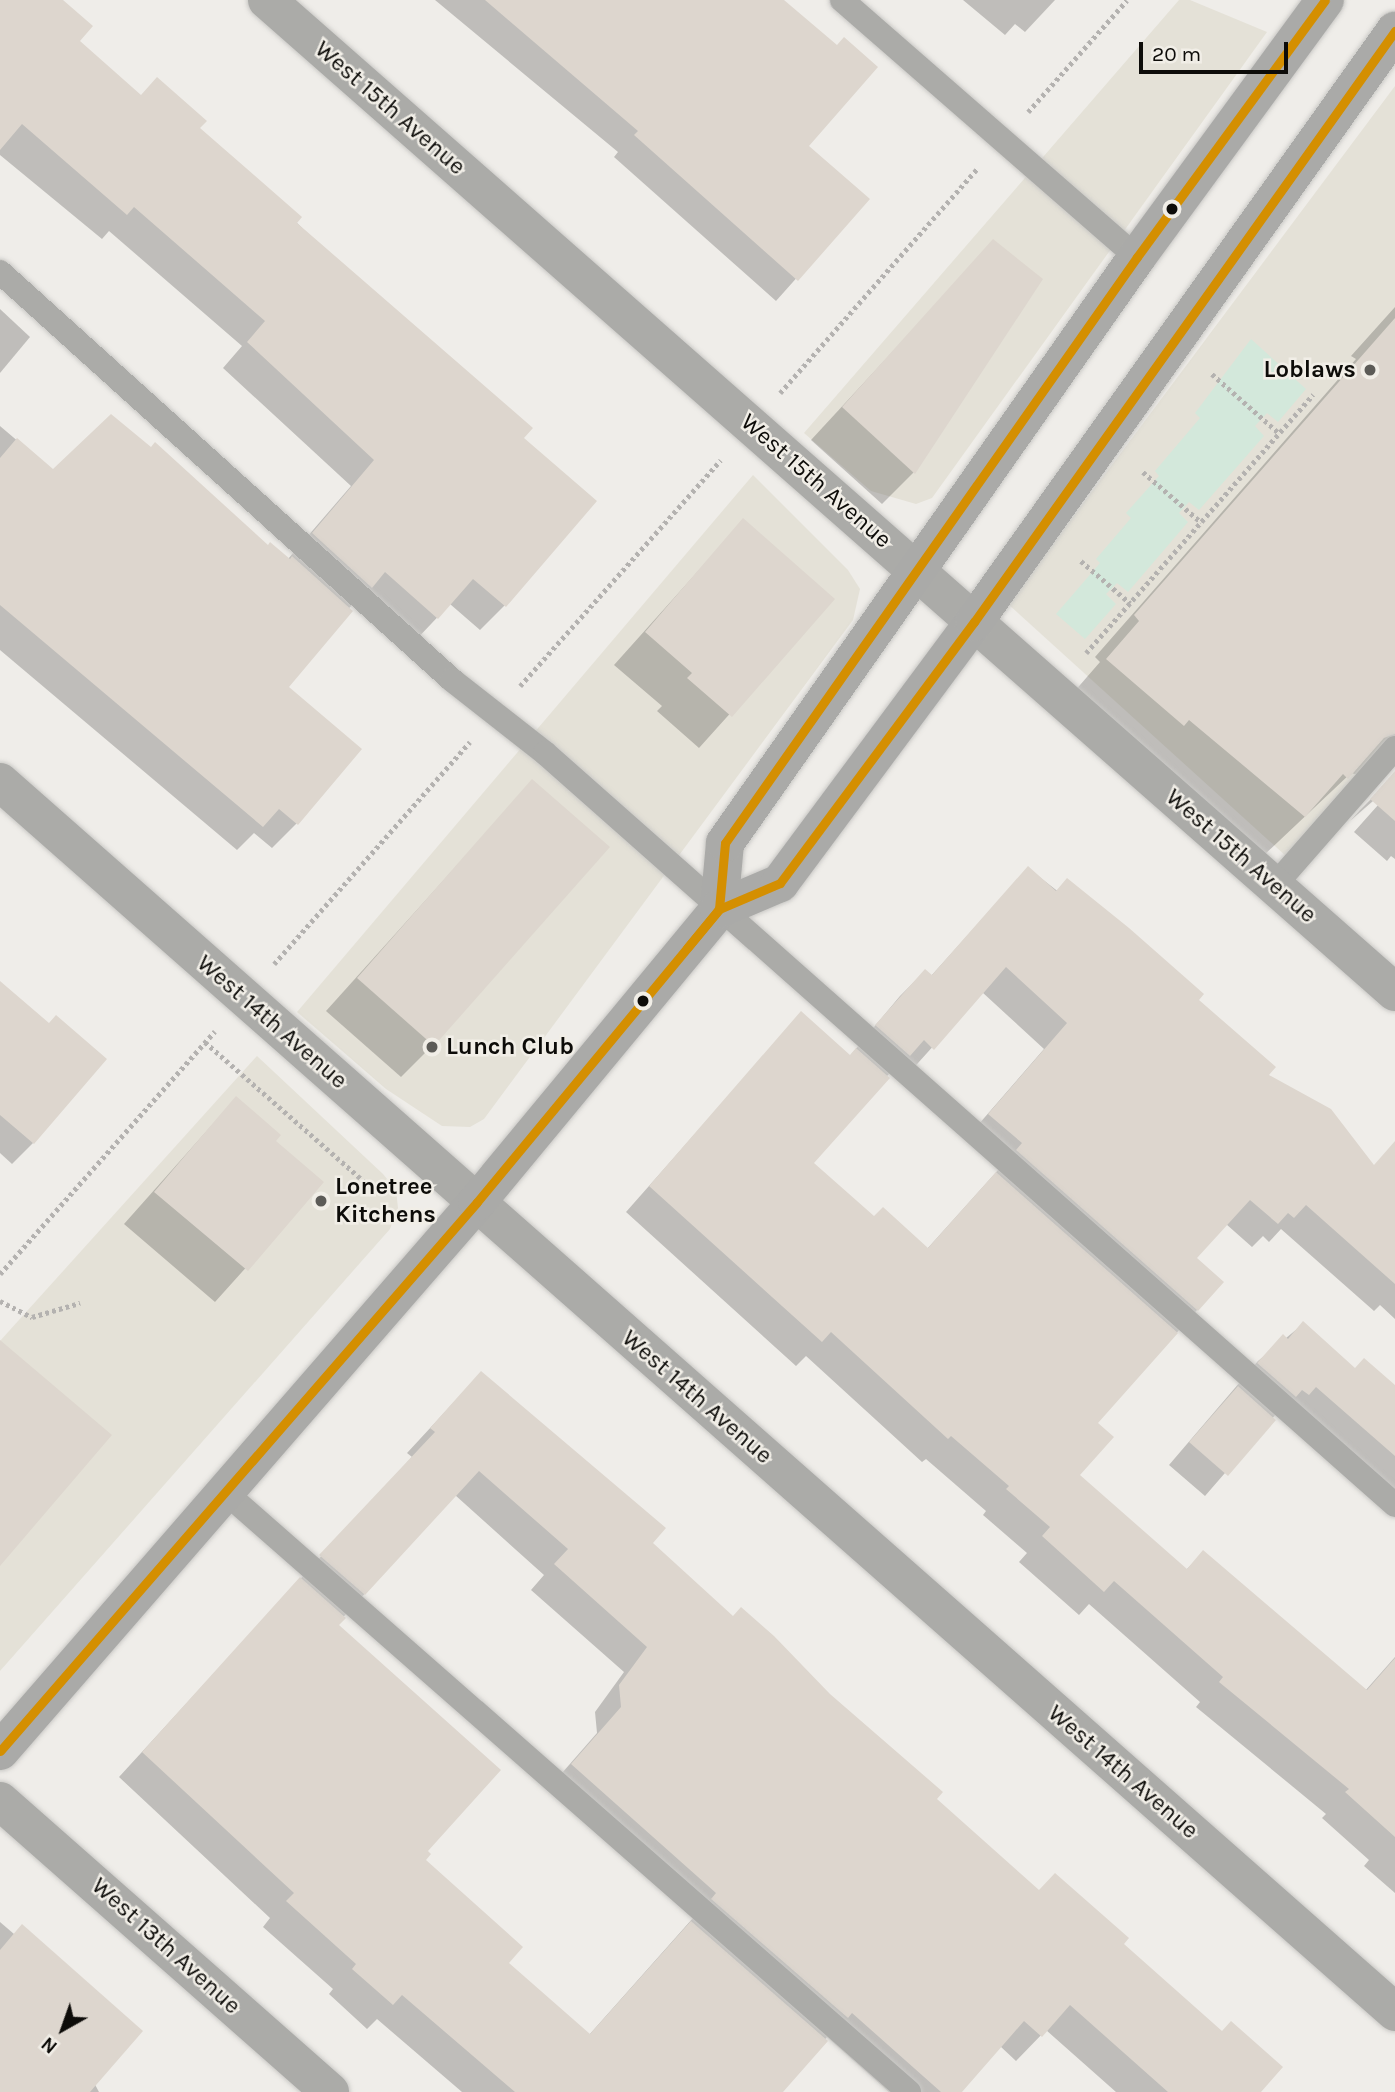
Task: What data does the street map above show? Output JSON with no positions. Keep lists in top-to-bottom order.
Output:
{
  "streets": {
    "street": ["West 15th Avenue", "West 14th Avenue", "West 13th Avenue"]
  },
  "places": ["Loblaws", "Lunch Club", "Lonetree Kitchens"],
  "scale_bar": "20 m",
  "north": "bottom left"
}
